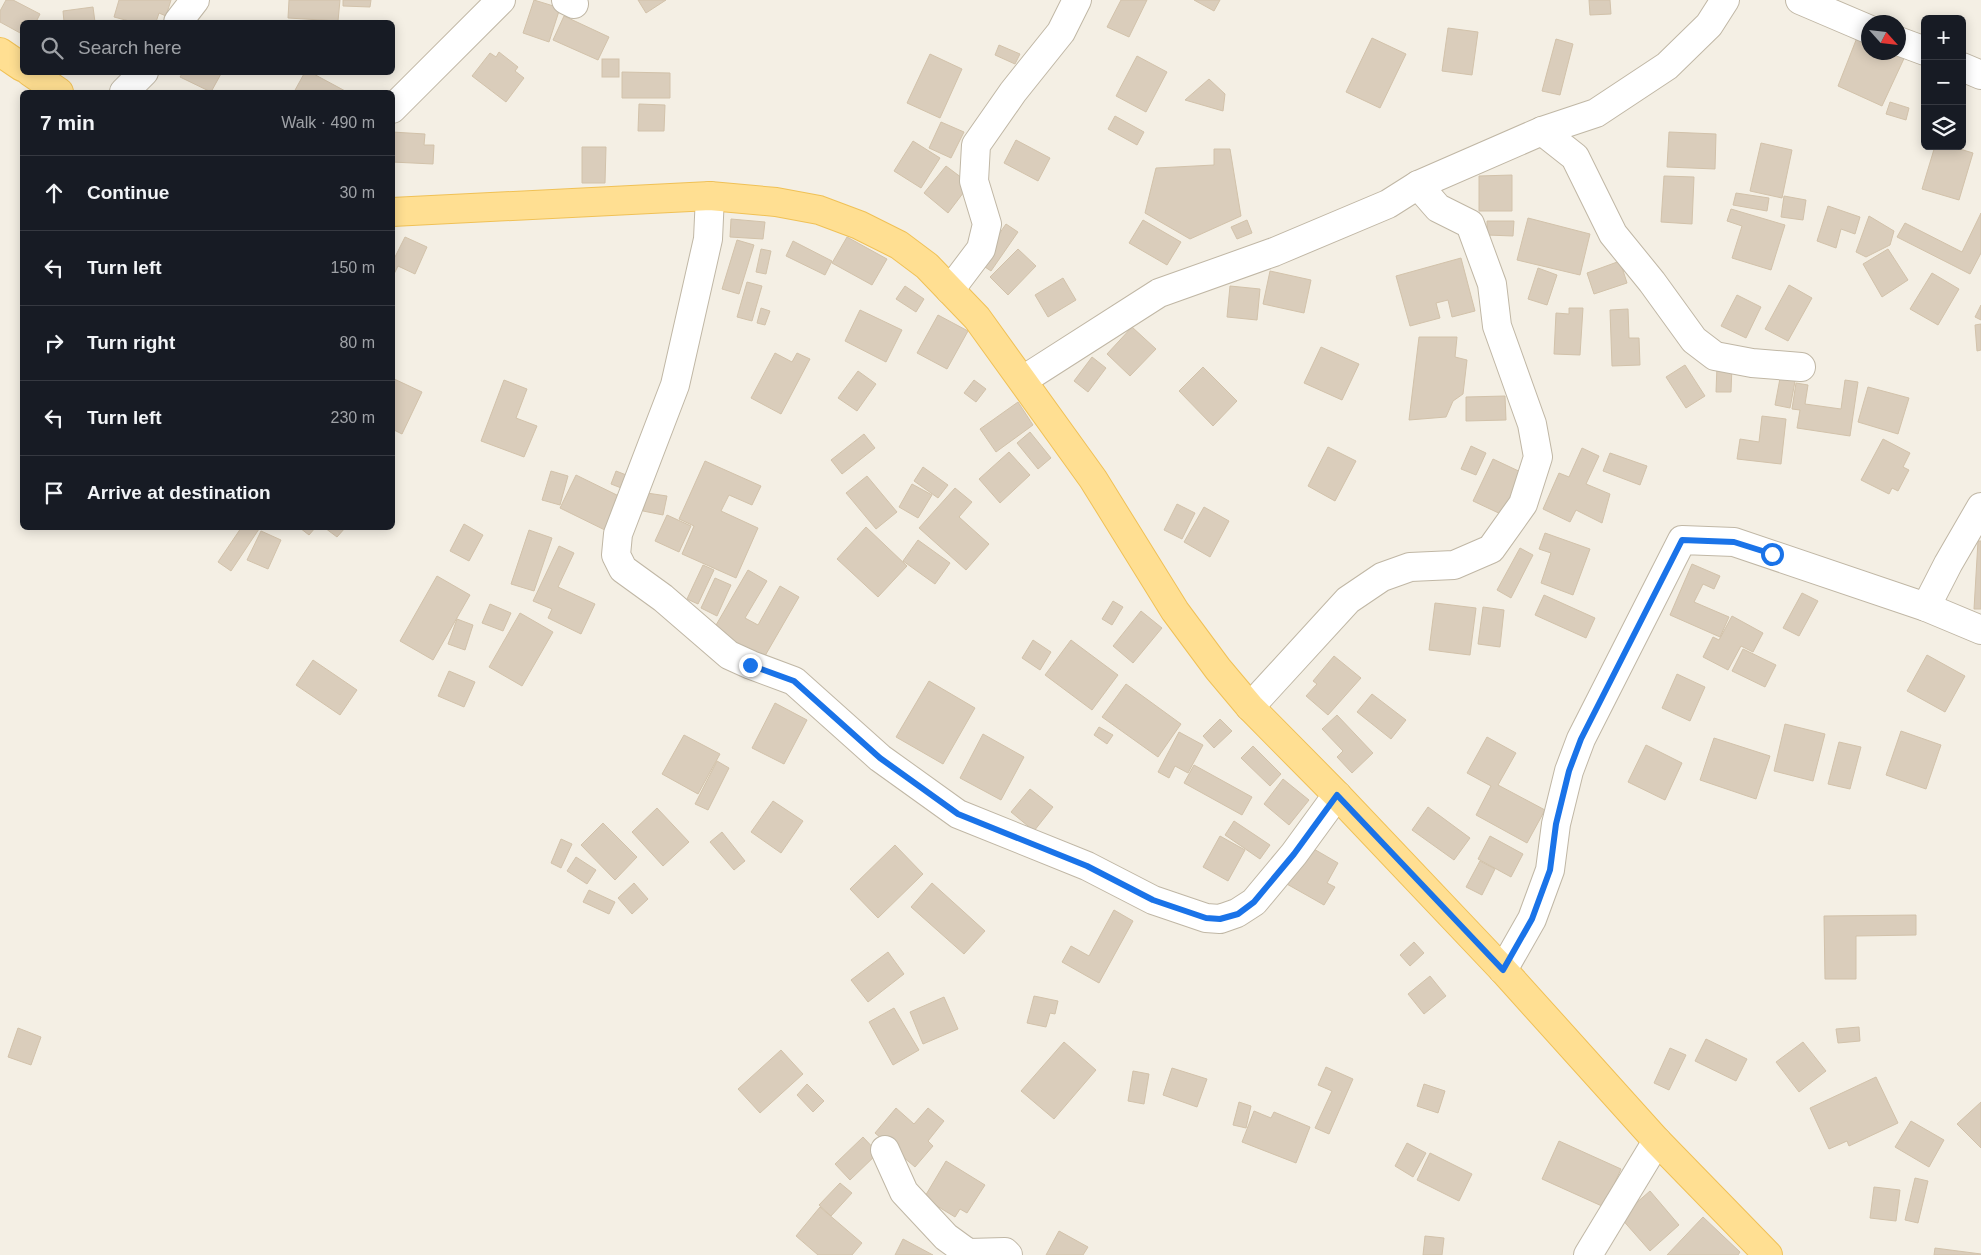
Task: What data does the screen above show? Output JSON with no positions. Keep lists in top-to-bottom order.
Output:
{
  "north": "bottom right",
  "page": {
    "map_buttons": ["+", "−"],
    "search": "Search here",
    "heading": ["7 min", "Walk · 490 m"],
    "list": [
      ["Continue", "30 m"],
      ["Turn left", "150 m"],
      ["Turn right", "80 m"],
      ["Turn left", "230 m"],
      "Arrive at destination"
    ]
  }
}
